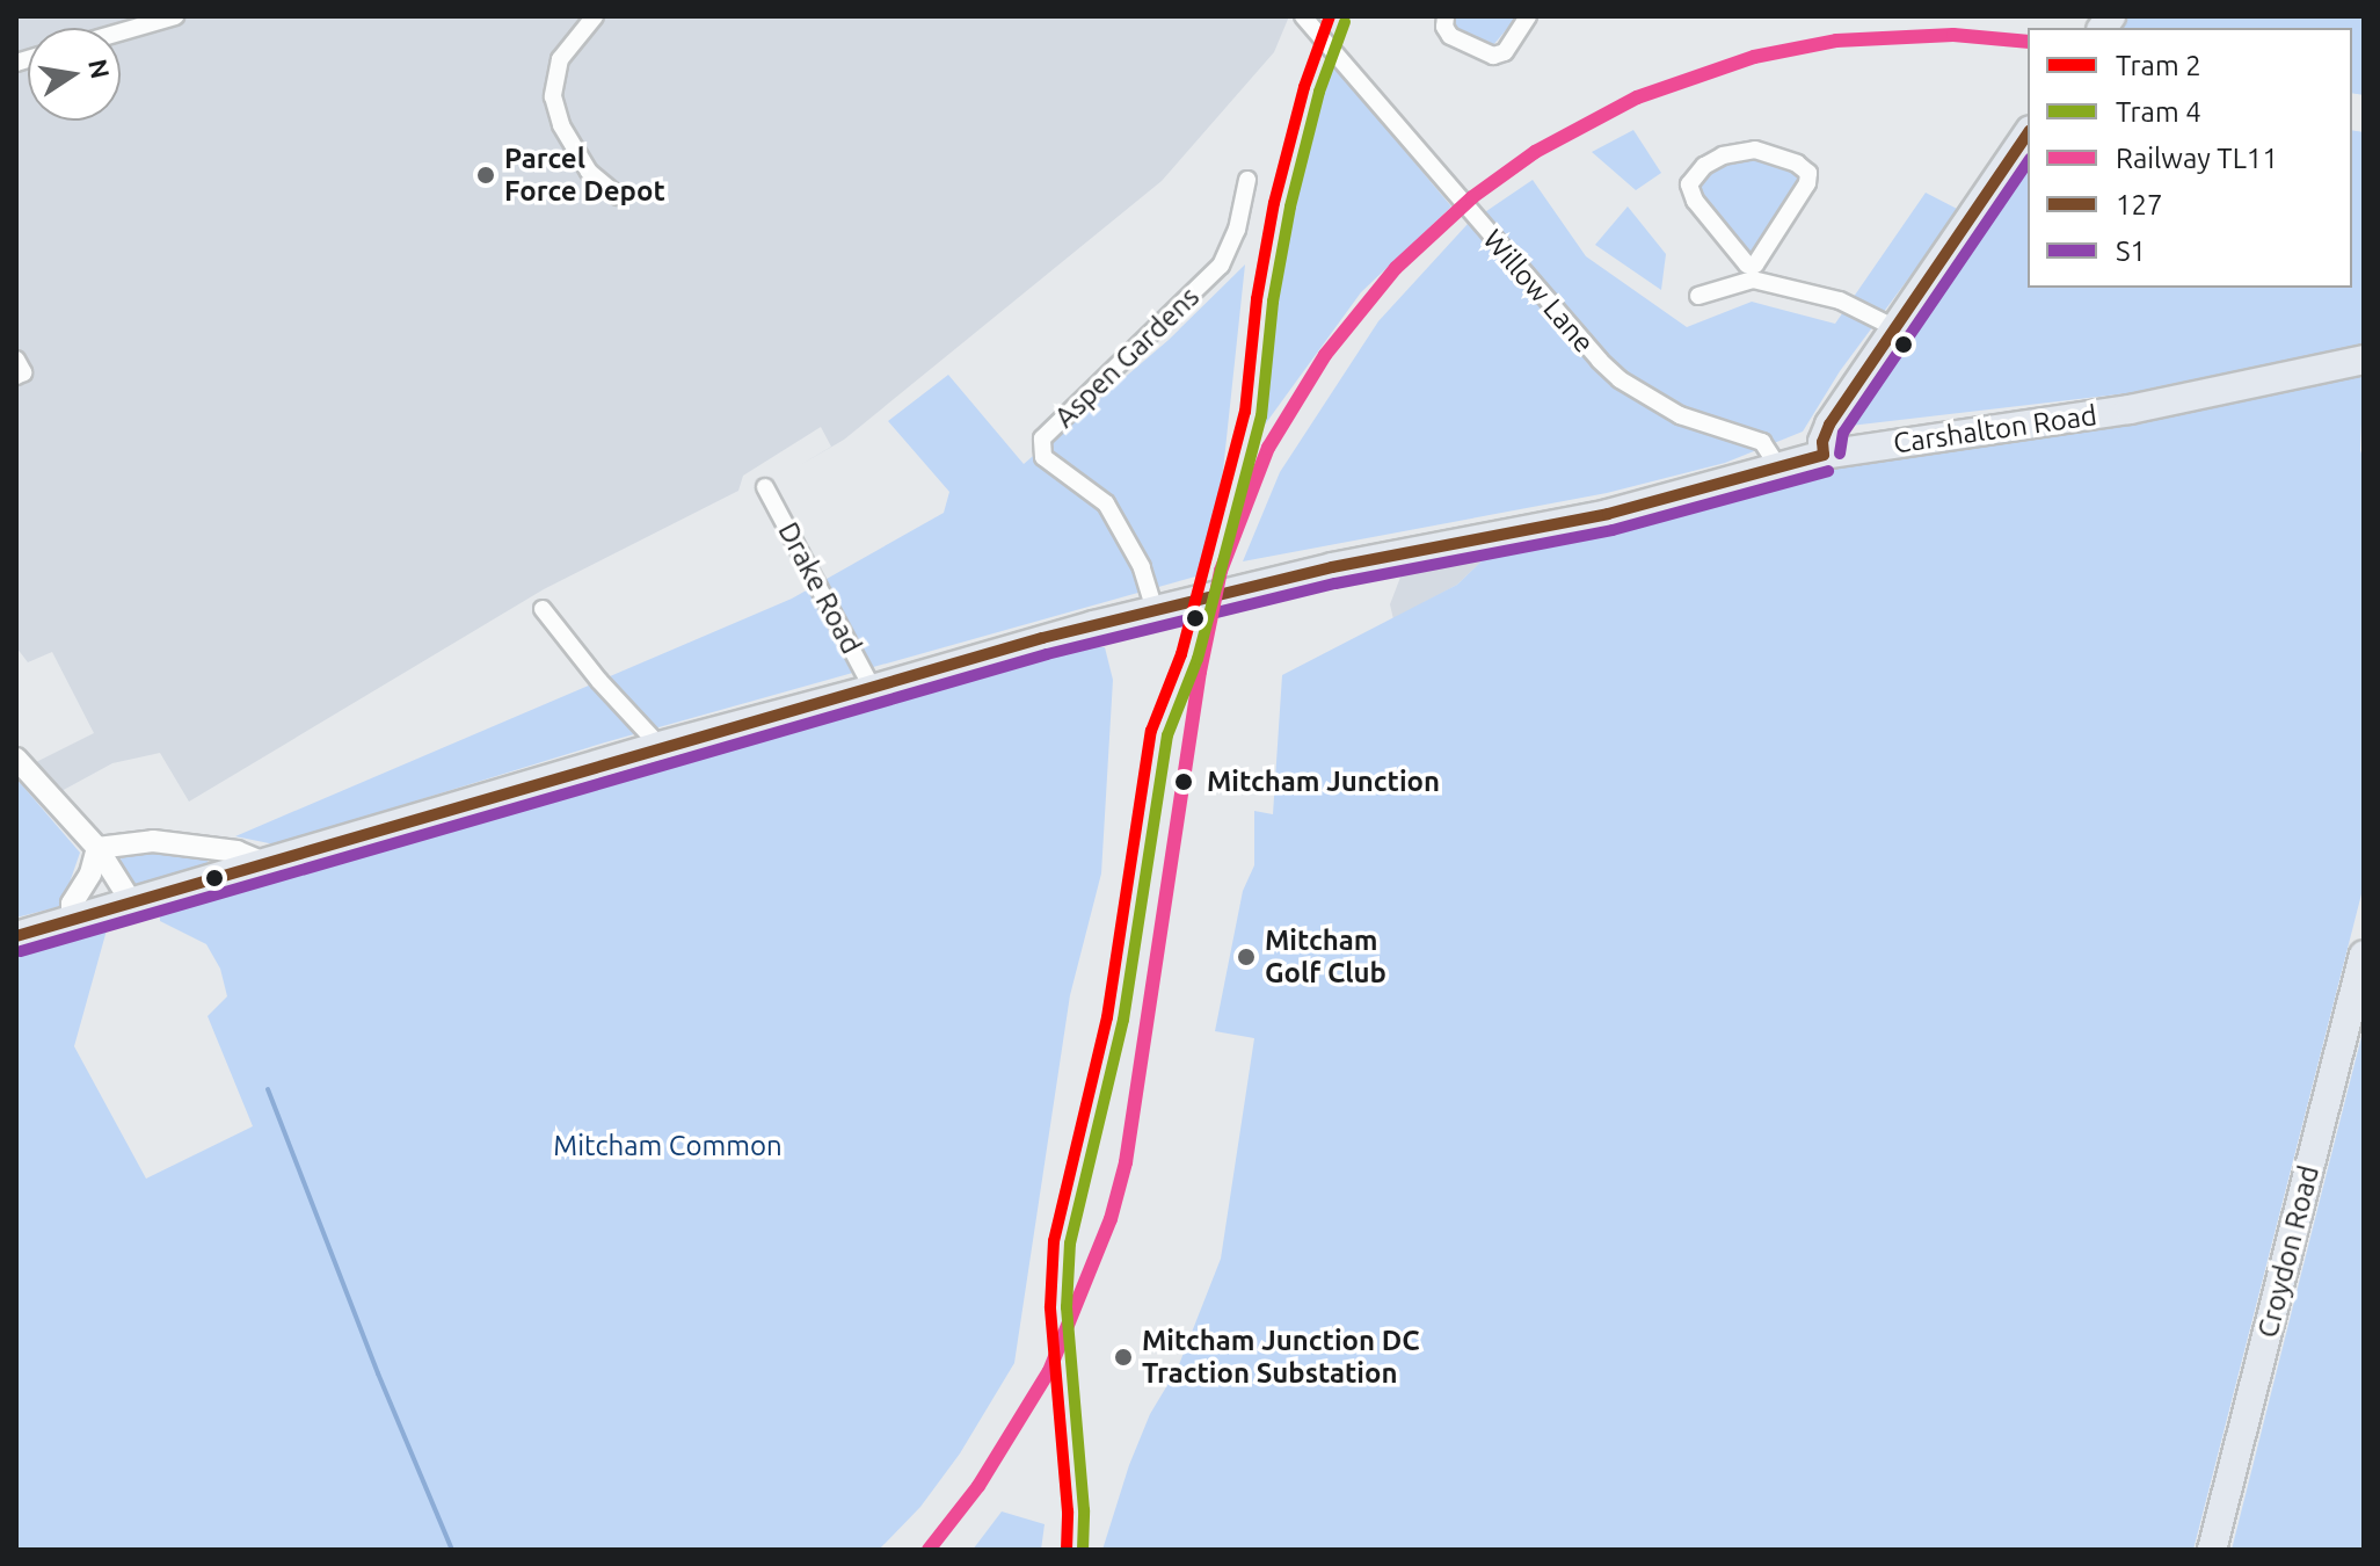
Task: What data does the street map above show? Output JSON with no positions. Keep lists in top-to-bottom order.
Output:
{
  "streets": {
    "main road": ["Carshalton Road", "Croydon Road"],
    "street": ["Willow Lane", "Aspen Gardens", "Drake Road"]
  },
  "crossings": [
    ["Willow Lane", "Carshalton Road"],
    ["Aspen Gardens", "Carshalton Road"],
    ["Carshalton Road", "Drake Road"]
  ],
  "parks": ["Mitcham Common"],
  "places": [
    "Parcel Force Depot",
    "Mitcham Junction",
    "Mitcham Golf Club",
    "Mitcham Junction DC Traction Substation"
  ],
  "lines": [
    "tram line 2",
    "tram line 4",
    "rail line TL11",
    "transit line 127",
    "transit line S1"
  ],
  "legend": [
    "Tram 2",
    "Tram 4",
    "Railway TL11",
    "127",
    "S1"
  ],
  "north": "right"
}
